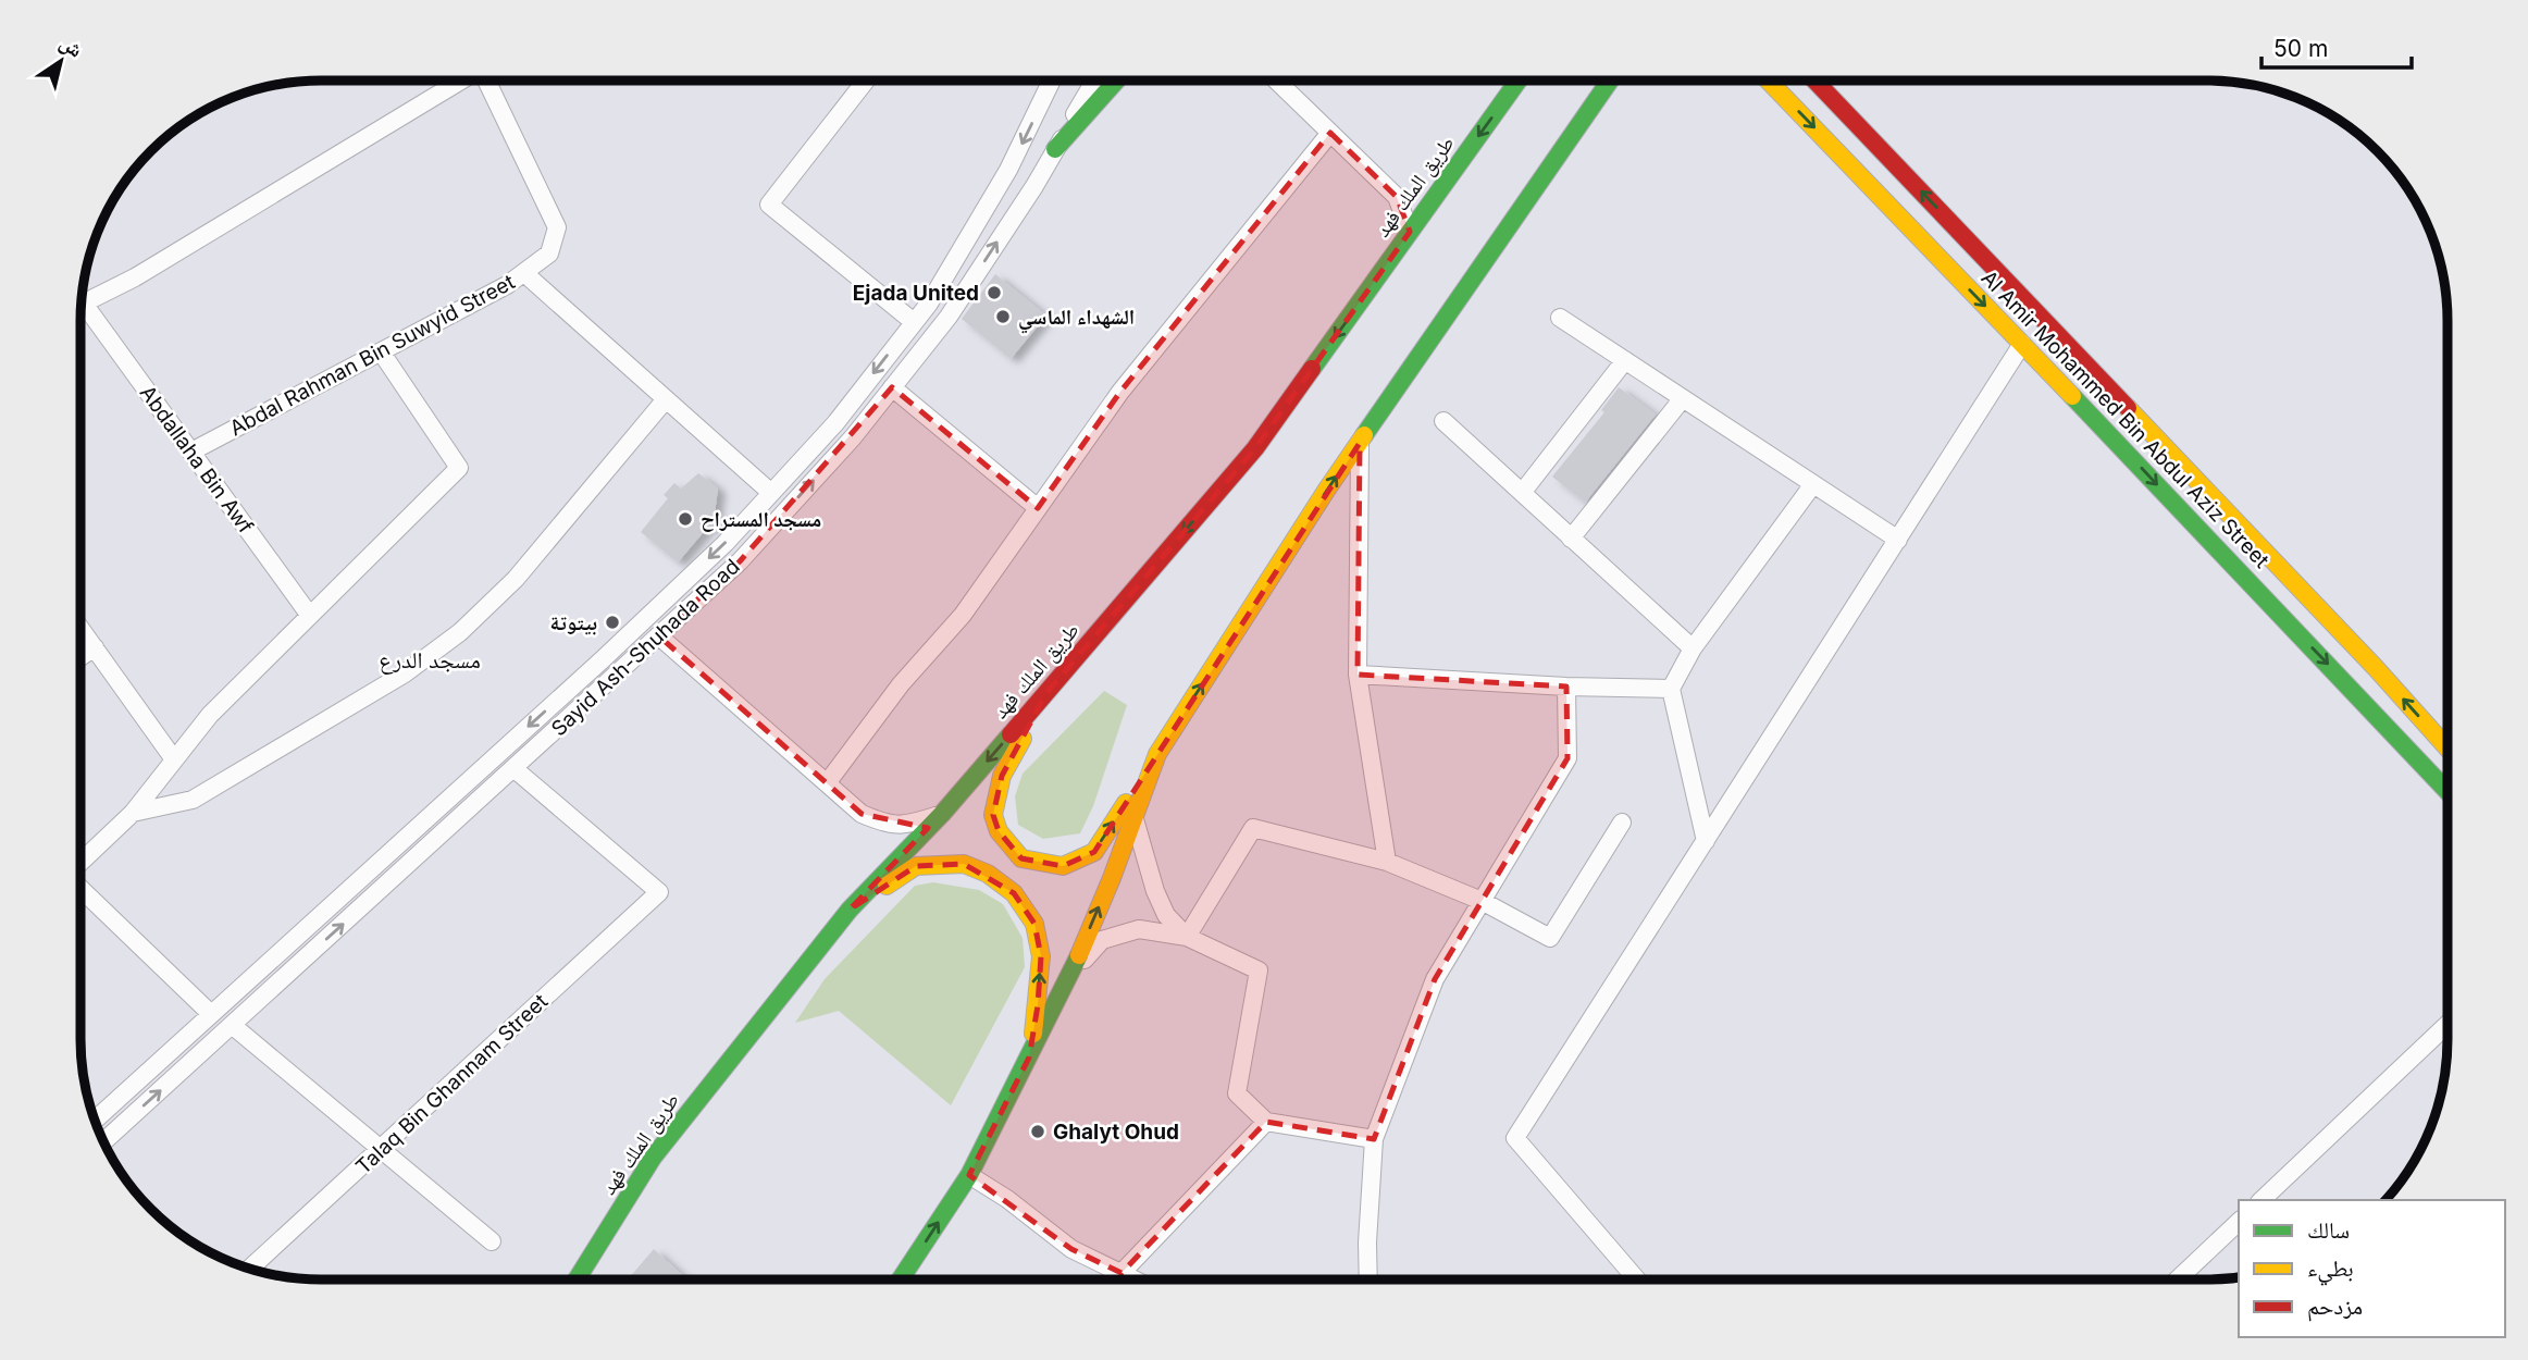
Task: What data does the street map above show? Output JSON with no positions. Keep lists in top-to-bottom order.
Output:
{
  "streets": {
    "main road": ["طريق الملك فهد", "Al Amir Mohammed Bin Abdul Aziz Street"],
    "street": [
      "Abdal Rahman Bin Suwyid Street",
      "Abdallaha Bin Awf",
      "Sayid Ash-Shuhada Road",
      "Talaq Bin Ghannam Street"
    ]
  },
  "crossings": [
    ["Abdal Rahman Bin Suwyid Street", "Abdallaha Bin Awf"],
    ["Sayid Ash-Shuhada Road", "Talaq Bin Ghannam Street"]
  ],
  "districts": ["مسجد الدرع"],
  "places": [
    "Ejada United",
    "الشهداء الماسي",
    "مسجد المستراح",
    "بيتوتة",
    "Ghalyt Ohud"
  ],
  "legend": ["سالك", "بطيء", "مزدحم"],
  "scale_bar": "50 m",
  "north": "top right"
}
